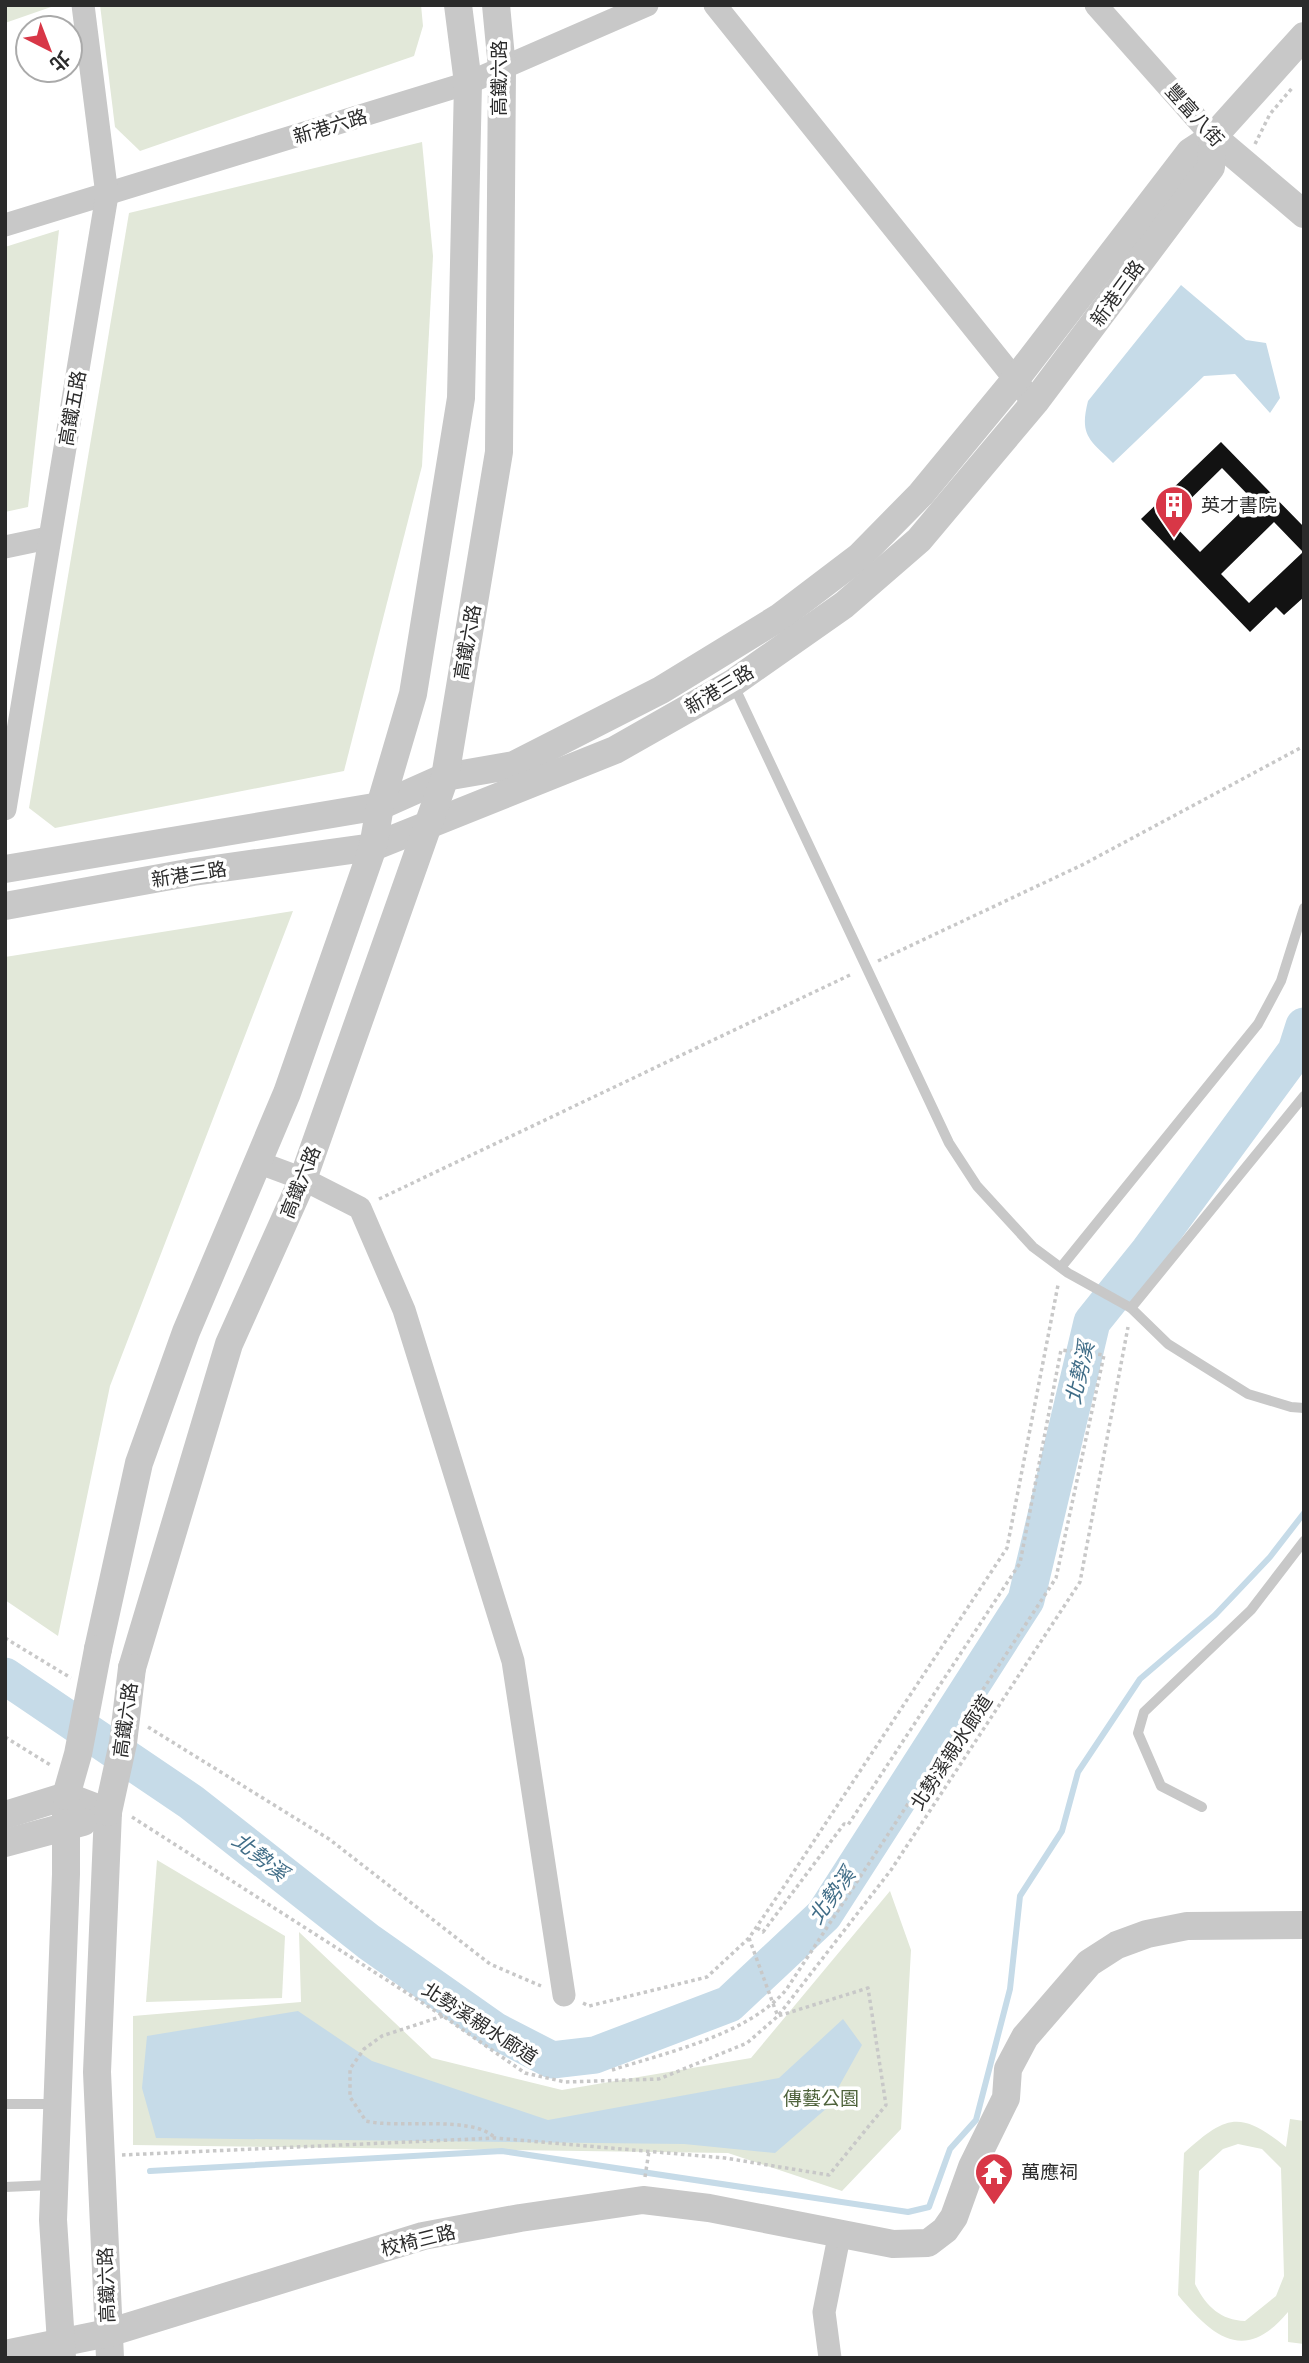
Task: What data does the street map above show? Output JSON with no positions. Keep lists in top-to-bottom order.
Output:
{
  "streets": {
    "street": [
      "高鐵六路",
      "豐富八街",
      "新港六路",
      "新港三路",
      "高鐵五路",
      "校椅三路"
    ],
    "path": ["北勢溪親水廊道"]
  },
  "crossings": [
    ["高鐵六路", "新港六路"],
    ["高鐵六路", "新港三路"],
    ["高鐵六路", "北勢溪親水廊道"],
    ["高鐵六路", "校椅三路"],
    ["豐富八街", "新港三路"],
    ["新港六路", "高鐵五路"]
  ],
  "water": ["北勢溪"],
  "parks": ["傳藝公園"],
  "places": {
    "building": ["英才書院"],
    "temple": ["萬應祠"]
  },
  "north": "bottom right"
}
